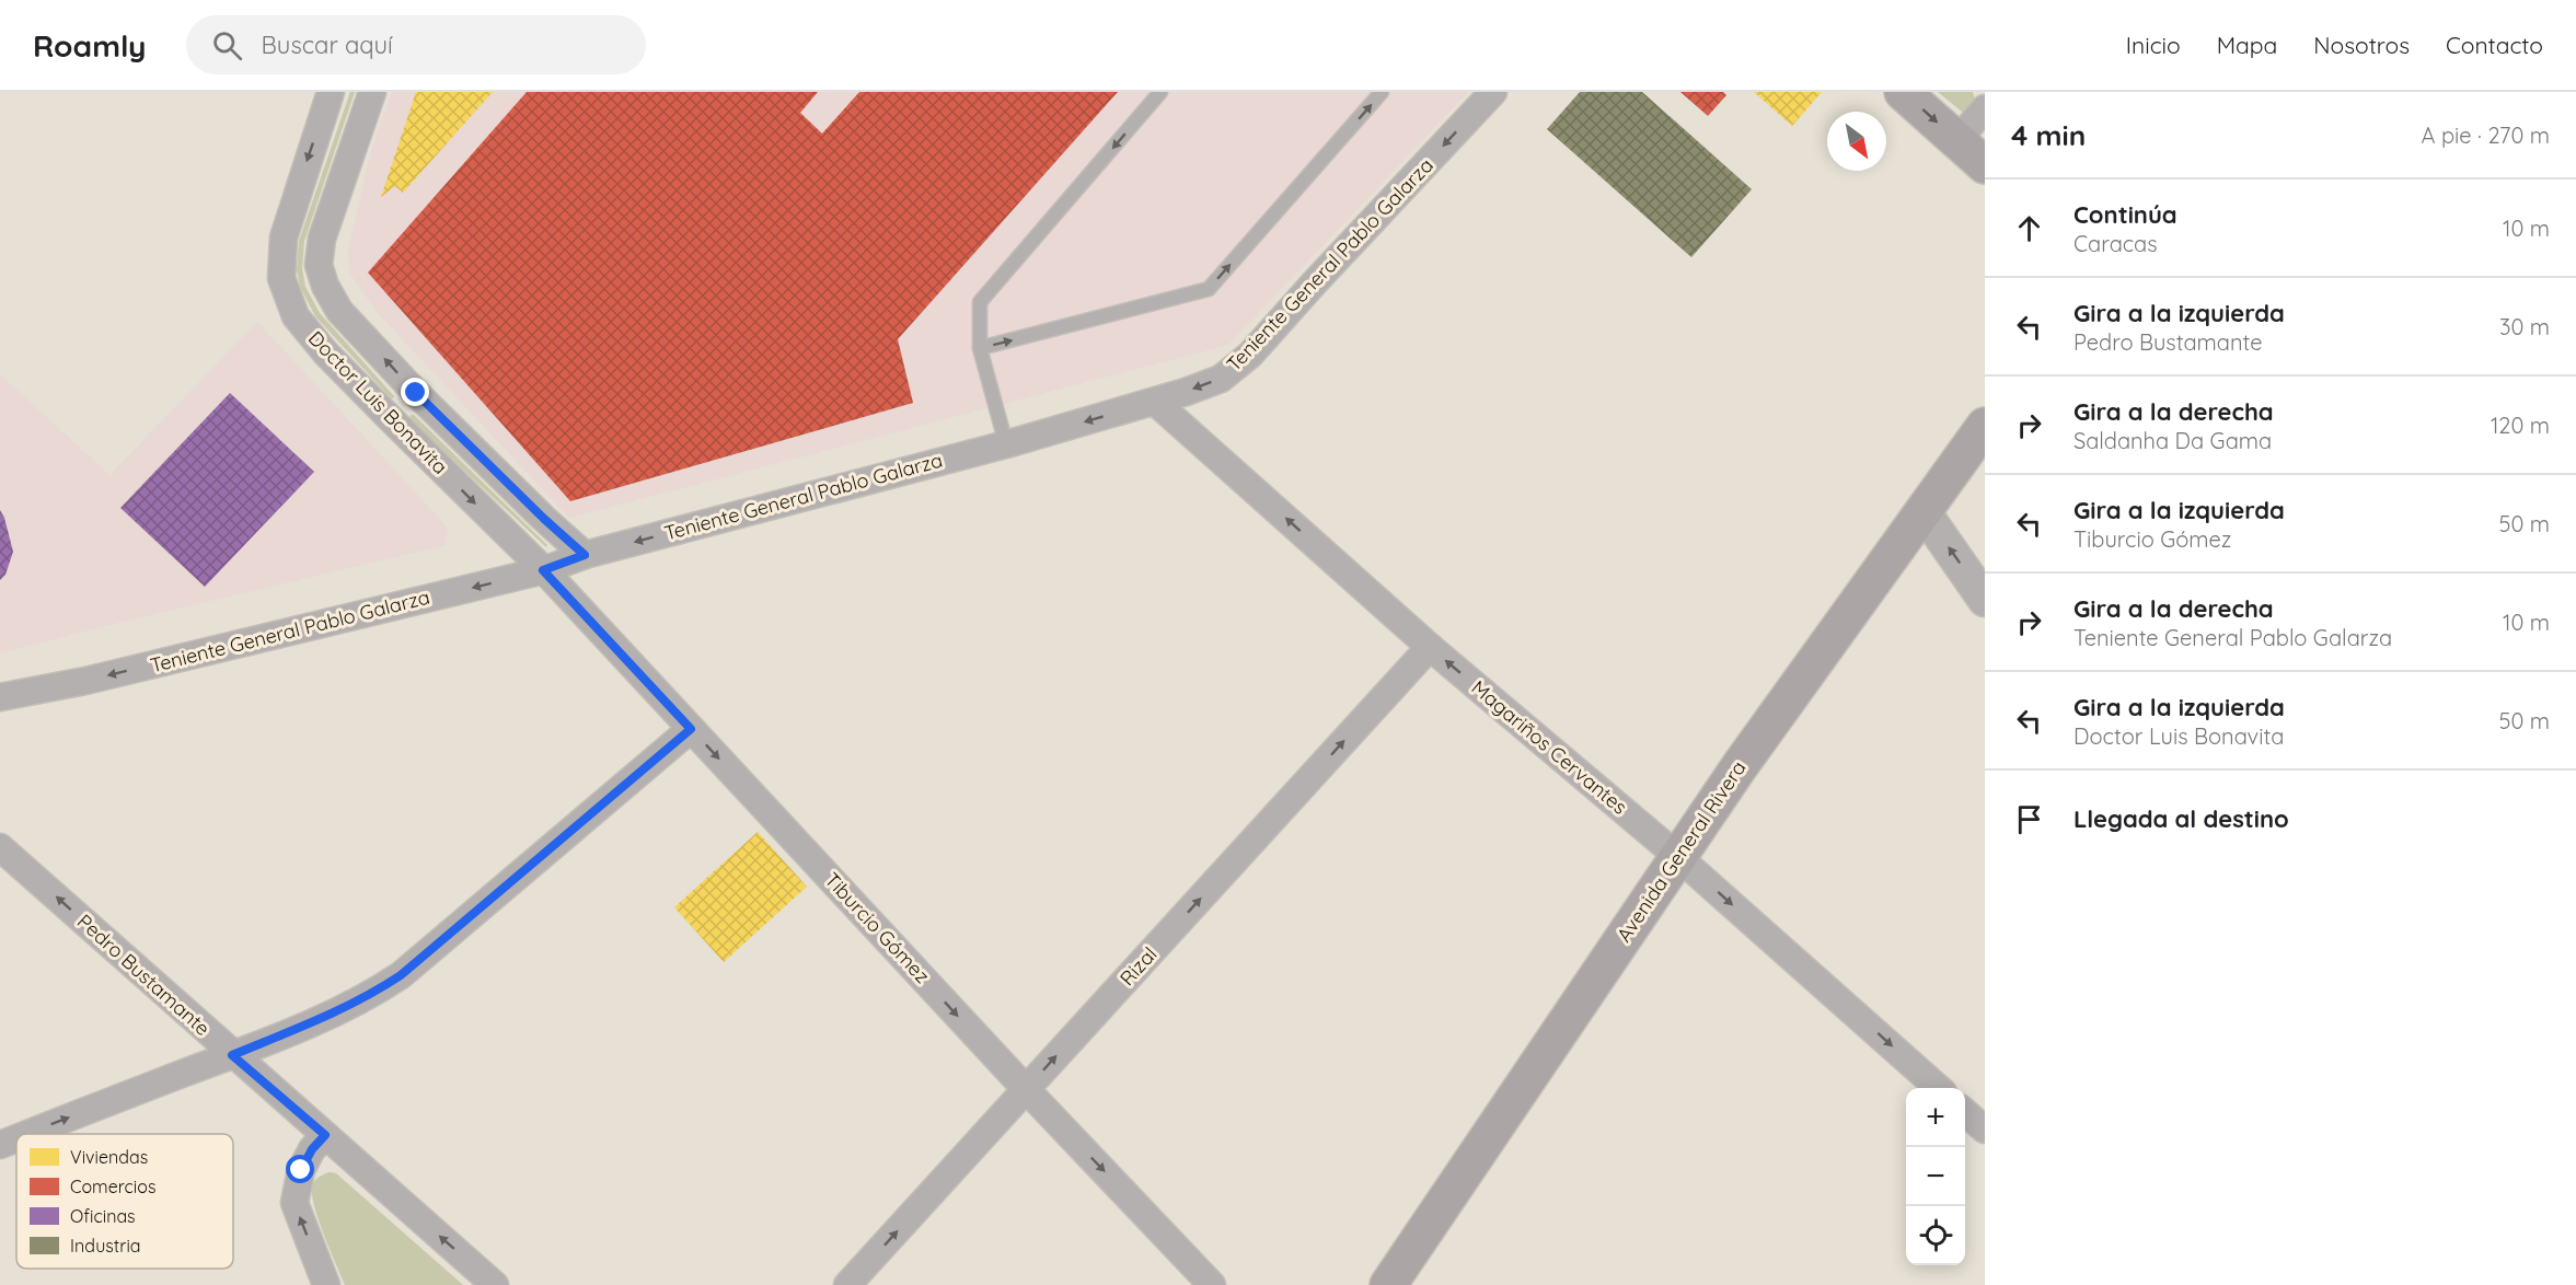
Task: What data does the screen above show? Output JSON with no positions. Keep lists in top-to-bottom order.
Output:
{
  "streets": {
    "main road": ["Avenida General Rivera"],
    "street": [
      "Teniente General Pablo Galarza",
      "Doctor Luis Bonavita",
      "Magariños Cervantes",
      "Tiburcio Gómez",
      "Rizal",
      "Pedro Bustamante"
    ]
  },
  "crossings": [
    ["Teniente General Pablo Galarza", "Doctor Luis Bonavita"],
    ["Teniente General Pablo Galarza", "Magariños Cervantes"],
    ["Teniente General Pablo Galarza", "Tiburcio Gómez"],
    ["Doctor Luis Bonavita", "Tiburcio Gómez"],
    ["Magariños Cervantes", "Avenida General Rivera"],
    ["Magariños Cervantes", "Rizal"],
    ["Tiburcio Gómez", "Rizal"]
  ],
  "one_way": [
    "Teniente General Pablo Galarza",
    "Tiburcio Gómez",
    "Rizal",
    "Pedro Bustamante"
  ],
  "legend": [
    "Viviendas",
    "Comercios",
    "Oficinas",
    "Industria"
  ],
  "north": "bottom right",
  "page": {
    "header": "Roamly",
    "search": "Buscar aquí",
    "nav": [
      "Inicio",
      "Mapa",
      "Nosotros",
      "Contacto"
    ],
    "heading": ["4 min", "A pie · 270 m"],
    "list": [
      ["Continúa", "Caracas", "10 m"],
      ["Gira a la izquierda", "Pedro Bustamante", "30 m"],
      ["Gira a la derecha", "Saldanha Da Gama", "120 m"],
      ["Gira a la izquierda", "Tiburcio Gómez", "50 m"],
      ["Gira a la derecha", "Teniente General Pablo Galarza", "10 m"],
      ["Gira a la izquierda", "Doctor Luis Bonavita", "50 m"],
      "Llegada al destino"
    ],
    "map_buttons": ["+", "−"]
  }
}
